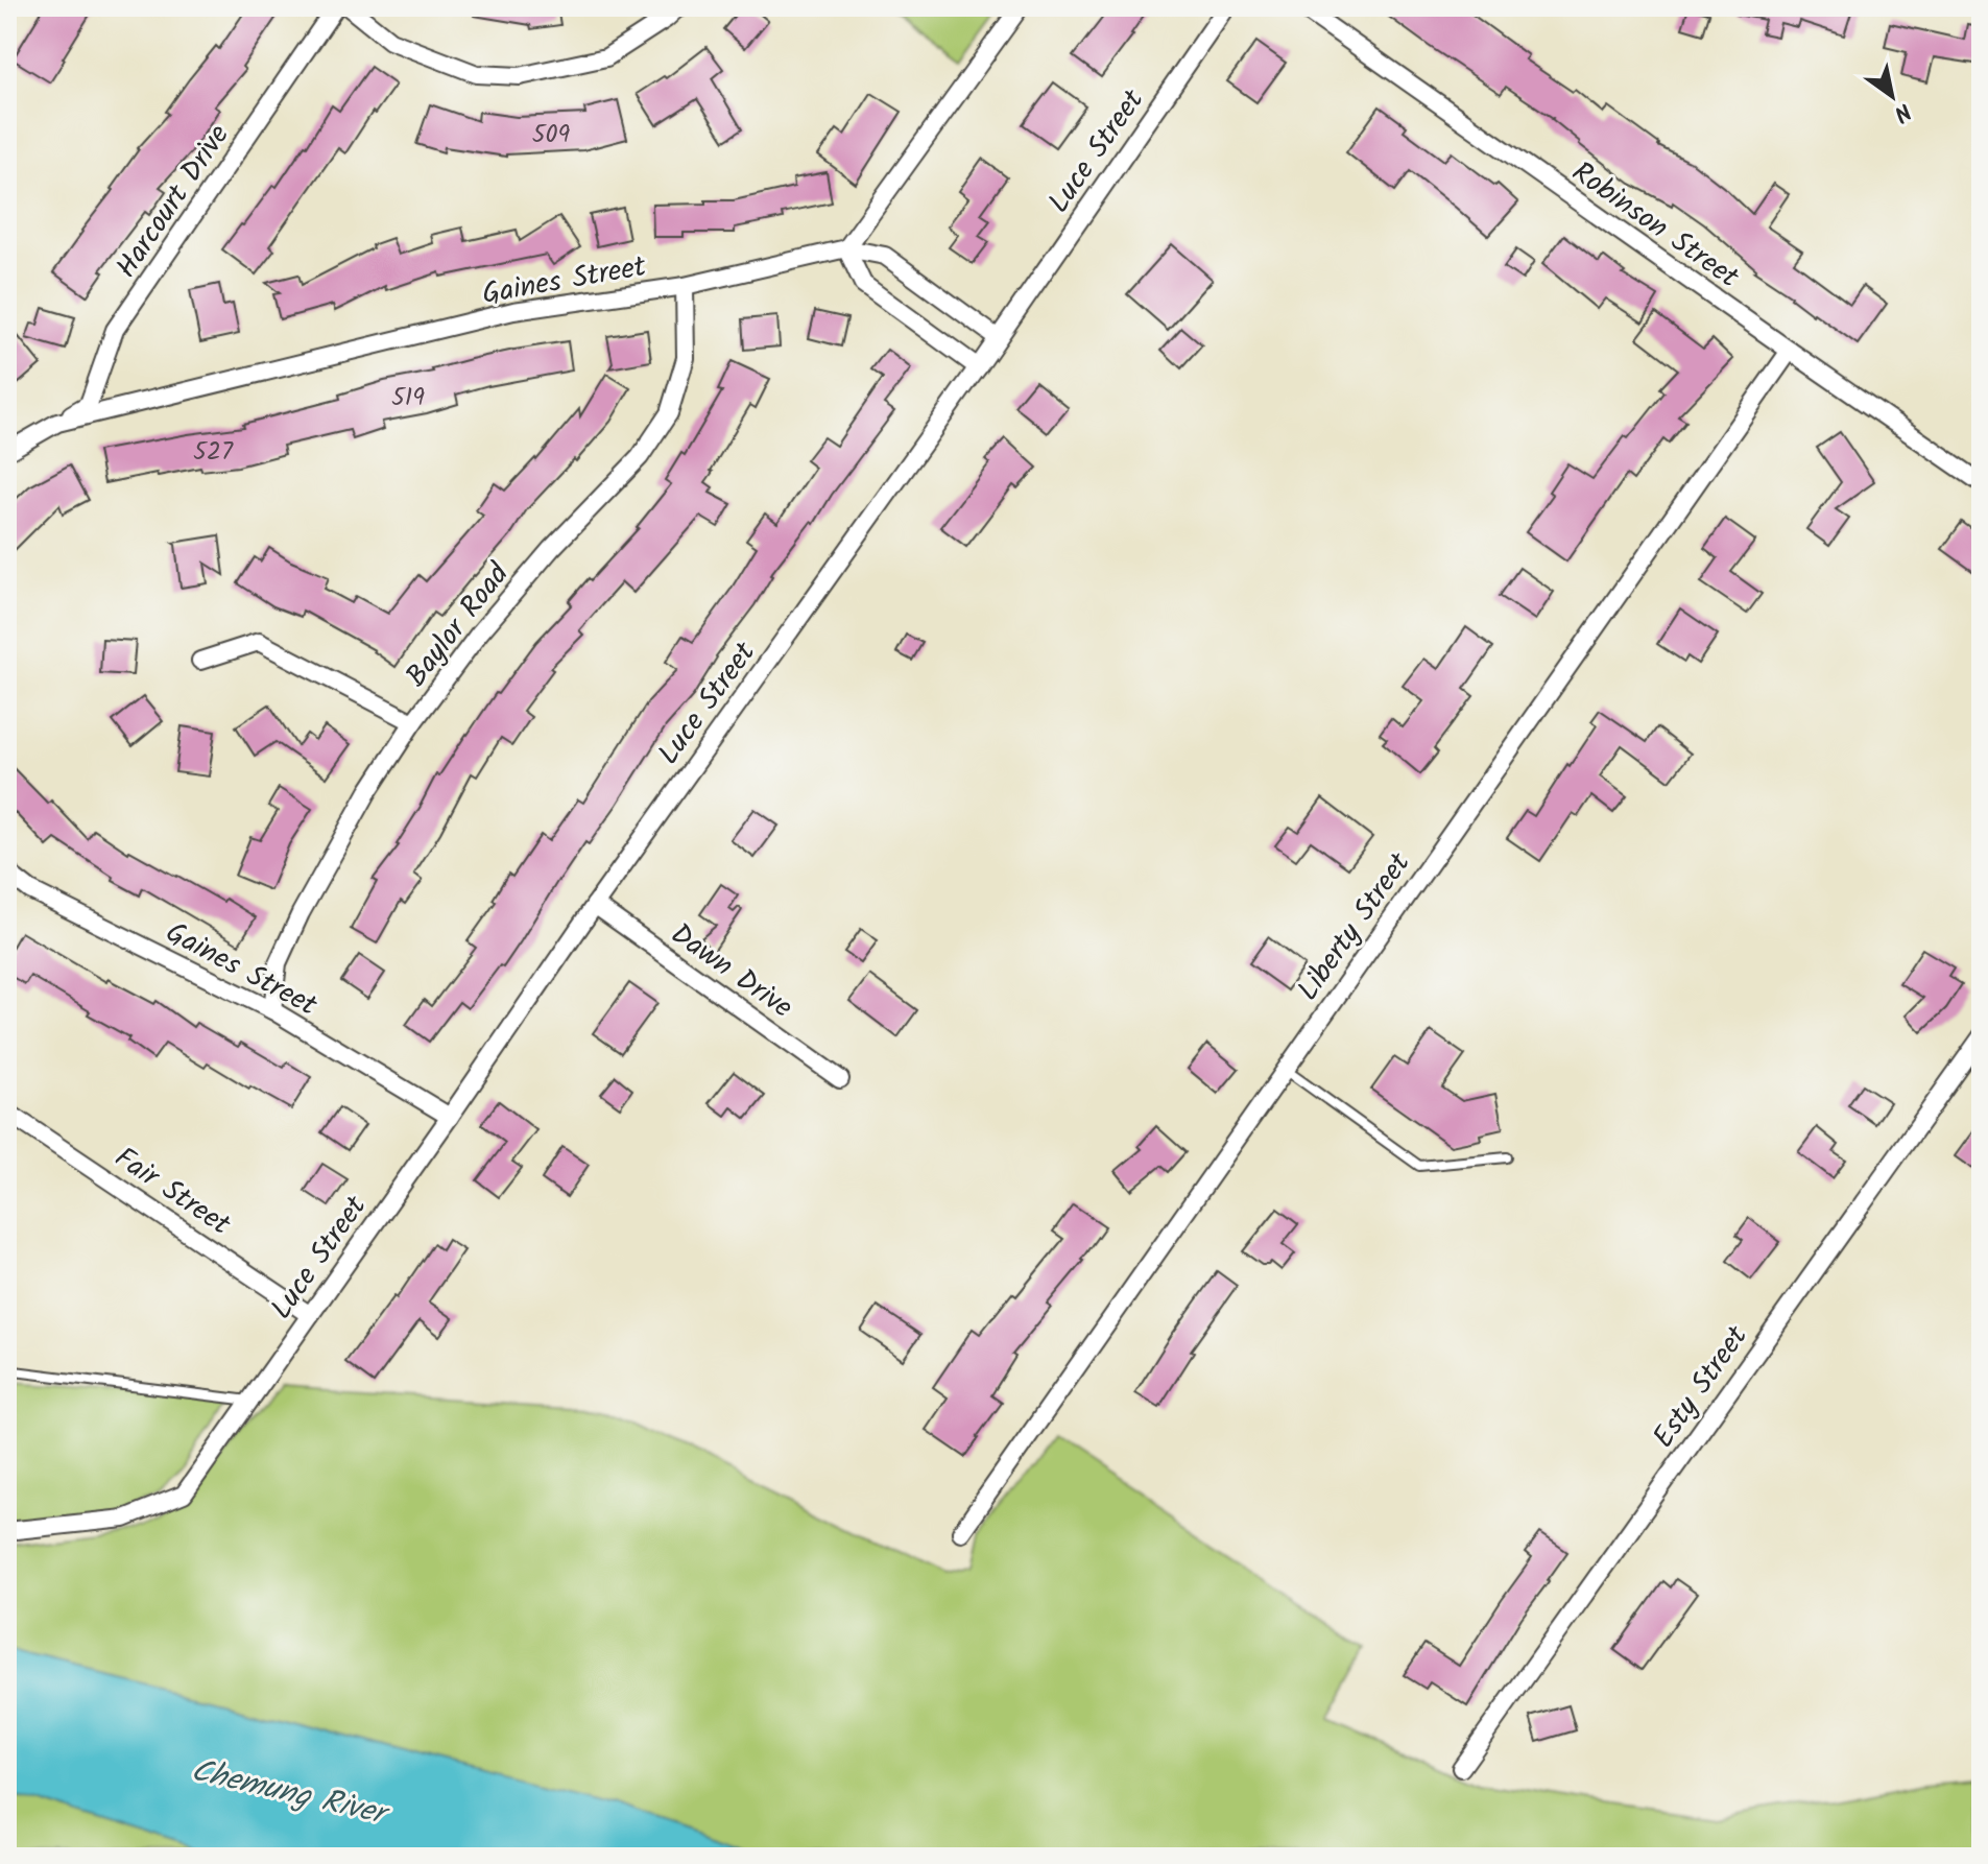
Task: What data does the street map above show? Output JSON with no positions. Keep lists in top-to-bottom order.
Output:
{
  "streets": {
    "street": [
      "Luce Street",
      "Harcourt Drive",
      "Robinson Street",
      "Gaines Street",
      "Baylor Road",
      "Liberty Street",
      "Dawn Drive",
      "Fair Street",
      "Esty Street"
    ]
  },
  "crossings": [
    ["Luce Street", "Gaines Street"],
    ["Luce Street", "Dawn Drive"],
    ["Luce Street", "Fair Street"],
    ["Harcourt Drive", "Gaines Street"],
    ["Robinson Street", "Liberty Street"],
    ["Gaines Street", "Baylor Road"]
  ],
  "water": ["Chemung River"],
  "house_numbers": ["509", "519", "527"],
  "north": "bottom right"
}
